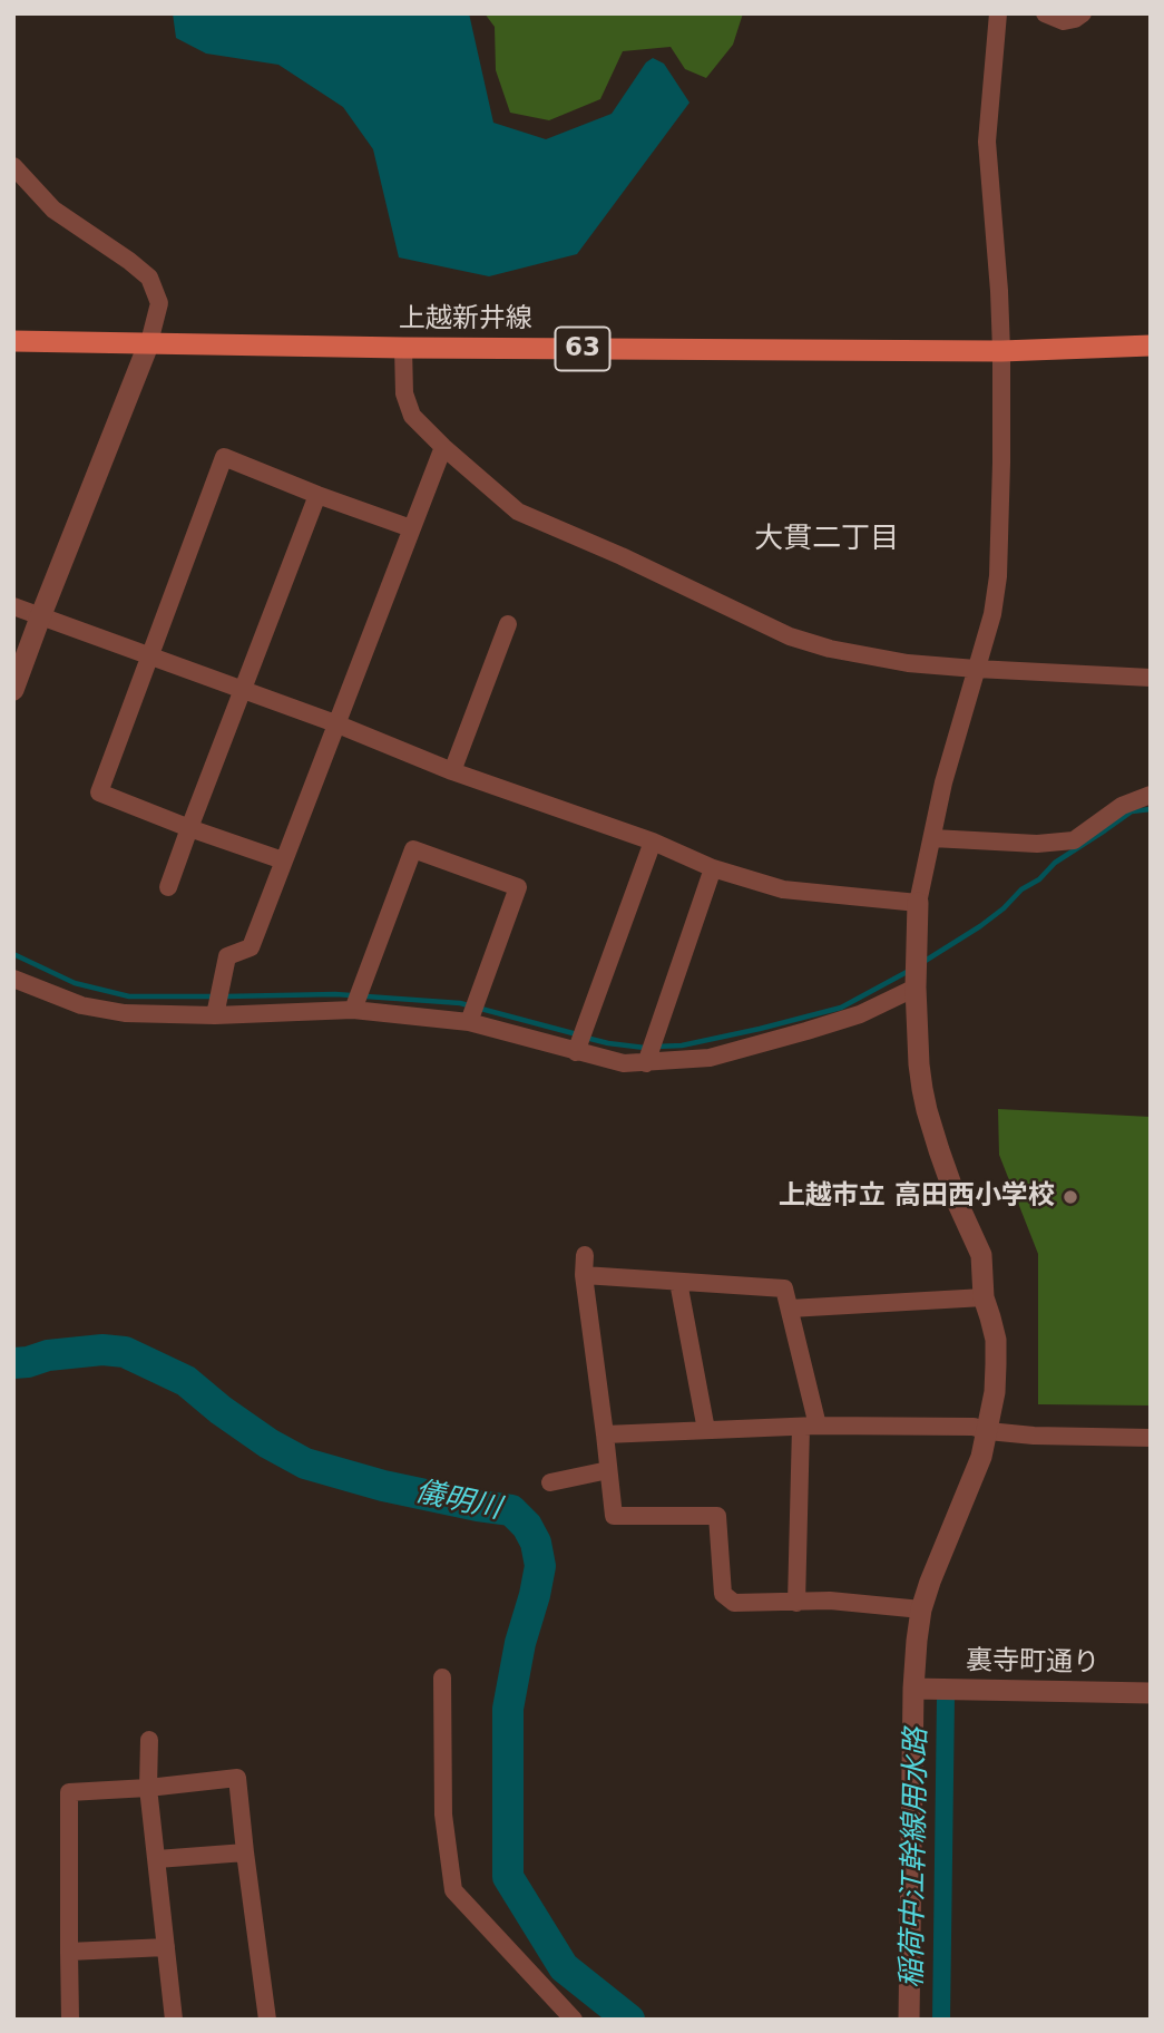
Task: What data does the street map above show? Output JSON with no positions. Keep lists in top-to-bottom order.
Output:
{
  "streets": {
    "main road": ["上越新井線", "63"],
    "street": ["裏寺町通り"]
  },
  "districts": ["大貫二丁目"],
  "water": ["儀明川", "稲荷中江幹線用水路"],
  "places": ["上越市立 高田西小学校"]
}
